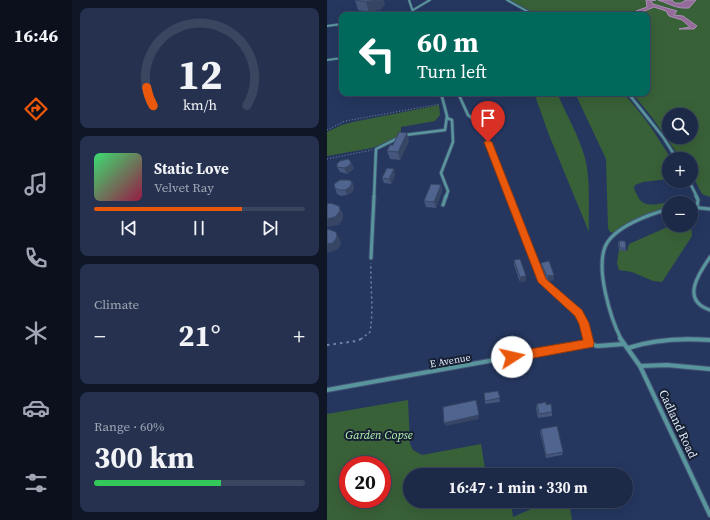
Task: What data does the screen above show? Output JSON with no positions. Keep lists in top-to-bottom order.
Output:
{
  "streets": {
    "lane": ["E Avenue", "Cadland Road"]
  },
  "crossings": [
    ["E Avenue", "Cadland Road"]
  ],
  "parks": ["Garden Copse"],
  "page": {
    "tabs": "16:46",
    "turn": ["60 m", "Turn left"],
    "map_buttons": ["+", "−"],
    "song": ["Static Love", "Velvet Ray"],
    "tile": [
      "Climate",
      ["Range · 60%", "300 km"]
    ],
    "heat": ["−", "21°", "+"],
    "limit": "20",
    "trip": "16:47 · 1 min · 330 m",
    "gauge": ["12", "km/h"]
  }
}
